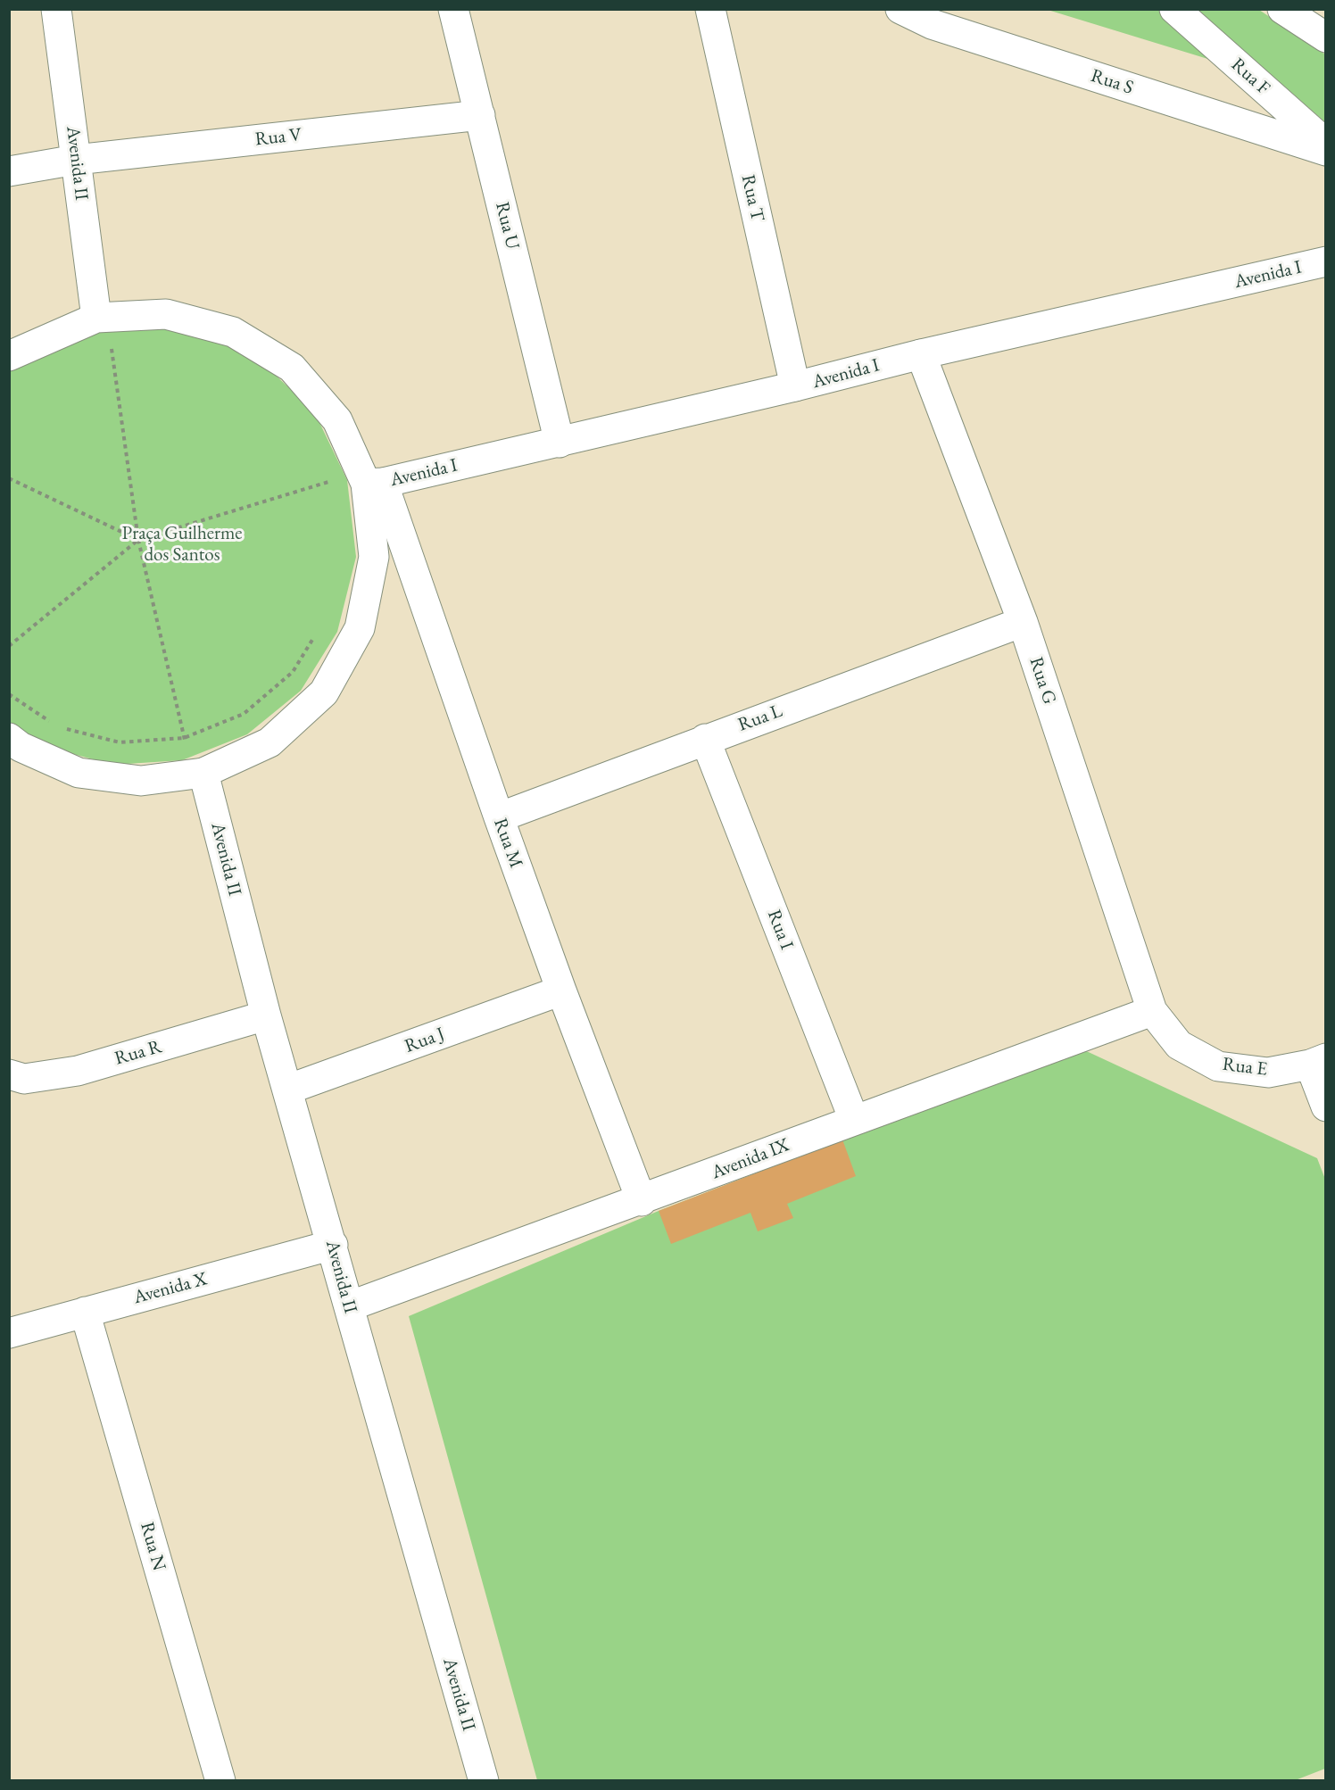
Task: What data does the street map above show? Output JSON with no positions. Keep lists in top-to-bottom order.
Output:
{
  "streets": {
    "street": [
      "Rua F",
      "Rua S",
      "Rua V",
      "Avenida II",
      "Rua T",
      "Rua U",
      "Avenida I",
      "Rua G",
      "Rua L",
      "Rua M",
      "Rua I",
      "Rua J",
      "Rua R",
      "Rua E",
      "Avenida IX",
      "Avenida X",
      "Rua N"
    ]
  },
  "crossings": [
    ["Rua V", "Avenida II"],
    ["Rua V", "Rua U"],
    ["Avenida II", "Rua J"],
    ["Avenida II", "Rua R"],
    ["Avenida II", "Avenida IX"],
    ["Avenida II", "Avenida X"],
    ["Rua T", "Avenida I"],
    ["Rua U", "Avenida I"],
    ["Avenida I", "Rua G"],
    ["Avenida I", "Rua M"],
    ["Rua G", "Rua L"],
    ["Rua G", "Rua E"],
    ["Rua G", "Avenida IX"],
    ["Rua L", "Rua M"],
    ["Rua L", "Rua I"],
    ["Rua M", "Rua J"],
    ["Rua M", "Avenida IX"],
    ["Rua I", "Avenida IX"],
    ["Rua E", "Avenida IX"],
    ["Avenida X", "Rua N"]
  ],
  "parks": ["Praça Guilherme dos Santos"]
}
